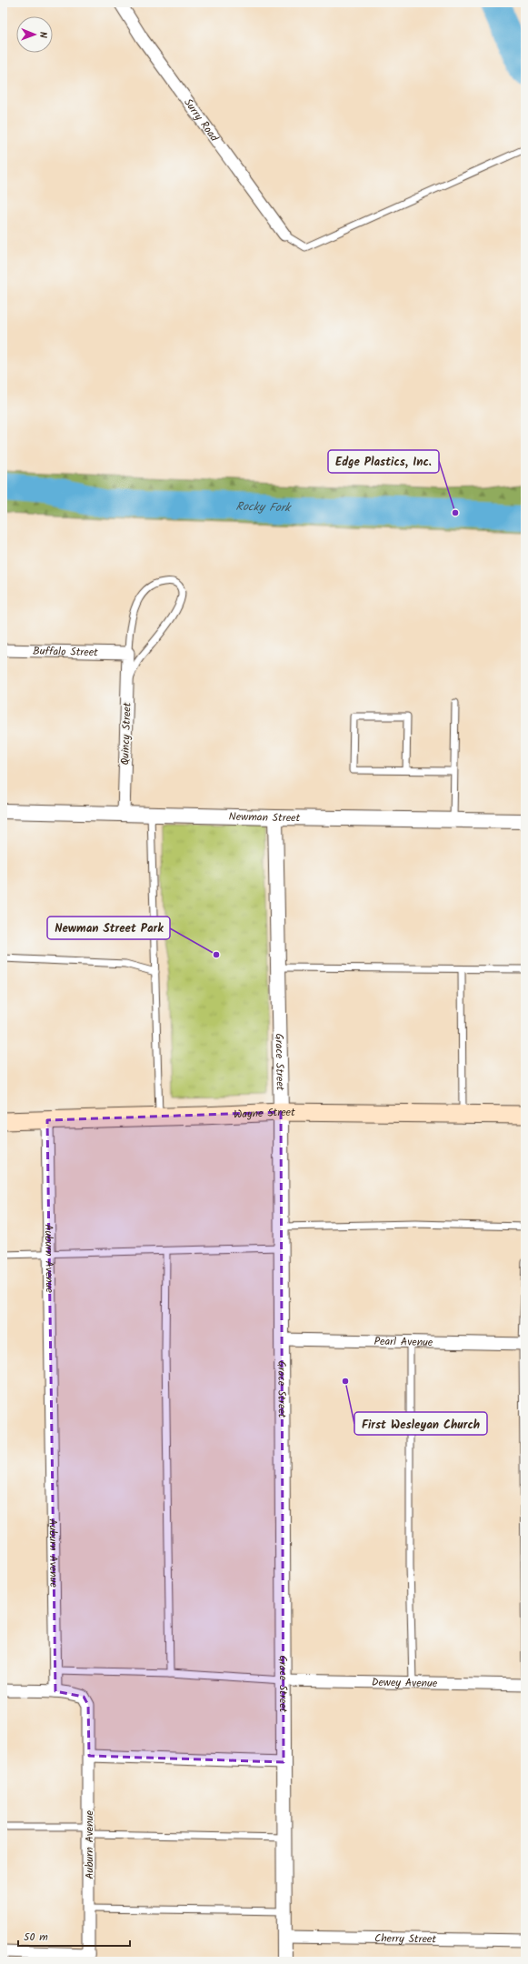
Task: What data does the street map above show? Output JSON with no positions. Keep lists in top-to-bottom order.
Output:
{
  "streets": {
    "main road": ["Wayne Street"],
    "street": [
      "Surry Road",
      "Buffalo Street",
      "Quincy Street",
      "Newman Street",
      "Grace Street",
      "Auburn Avenue",
      "Pearl Avenue",
      "Dewey Avenue",
      "Cherry Street"
    ]
  },
  "crossings": [
    ["Buffalo Street", "Quincy Street"],
    ["Quincy Street", "Newman Street"],
    ["Newman Street", "Grace Street"],
    ["Grace Street", "Wayne Street"],
    ["Grace Street", "Pearl Avenue"],
    ["Grace Street", "Dewey Avenue"],
    ["Grace Street", "Cherry Street"],
    ["Wayne Street", "Auburn Avenue"]
  ],
  "water": ["Rocky Fork"],
  "places": ["Edge Plastics, Inc.", "Newman Street Park", "First Wesleyan Church"],
  "scale_bar": "50 m",
  "north": "right"
}
